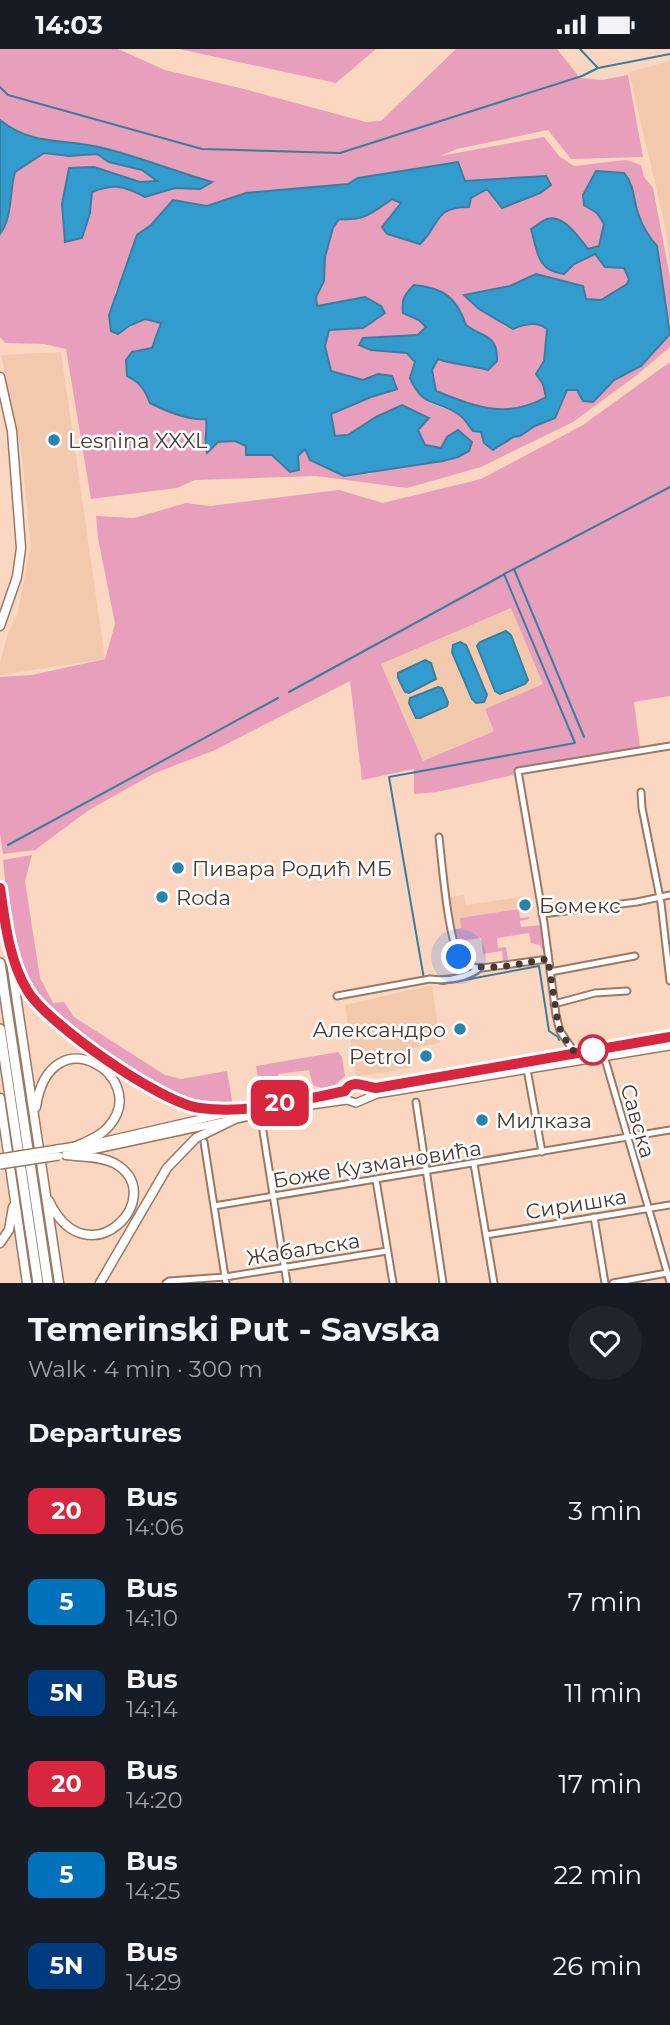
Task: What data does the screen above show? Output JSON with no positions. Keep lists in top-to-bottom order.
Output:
{
  "streets": {
    "street": [
      "Савска",
      "Боже Кузмановића",
      "Сиришка",
      "Жабаљска"
    ]
  },
  "crossings": [
    ["Савска", "Боже Кузмановића"],
    ["Савска", "Сиришка"]
  ],
  "places": [
    "Lesnina XXXL",
    "Пивара Родић МБ",
    "Roda",
    "Бомекс",
    "Александро",
    "Petrol",
    "Милказа"
  ],
  "lines": ["bus line 20"],
  "page": {
    "status": "14:03",
    "on_map": "20",
    "heading": [
      ["Temerinski Put - Savska", "Walk · 4 min · 300 m"],
      "Departures"
    ],
    "list": [
      {
        "mark": "20",
        "name": "Bus",
        "note": "14:06",
        "value": "3 min"
      },
      {
        "mark": "5",
        "name": "Bus",
        "note": "14:10",
        "value": "7 min"
      },
      {
        "mark": "5N",
        "name": "Bus",
        "note": "14:14",
        "value": "11 min"
      },
      {
        "mark": "20",
        "name": "Bus",
        "note": "14:20",
        "value": "17 min"
      },
      {
        "mark": "5",
        "name": "Bus",
        "note": "14:25",
        "value": "22 min"
      },
      {
        "mark": "5N",
        "name": "Bus",
        "note": "14:29",
        "value": "26 min"
      }
    ]
  }
}
